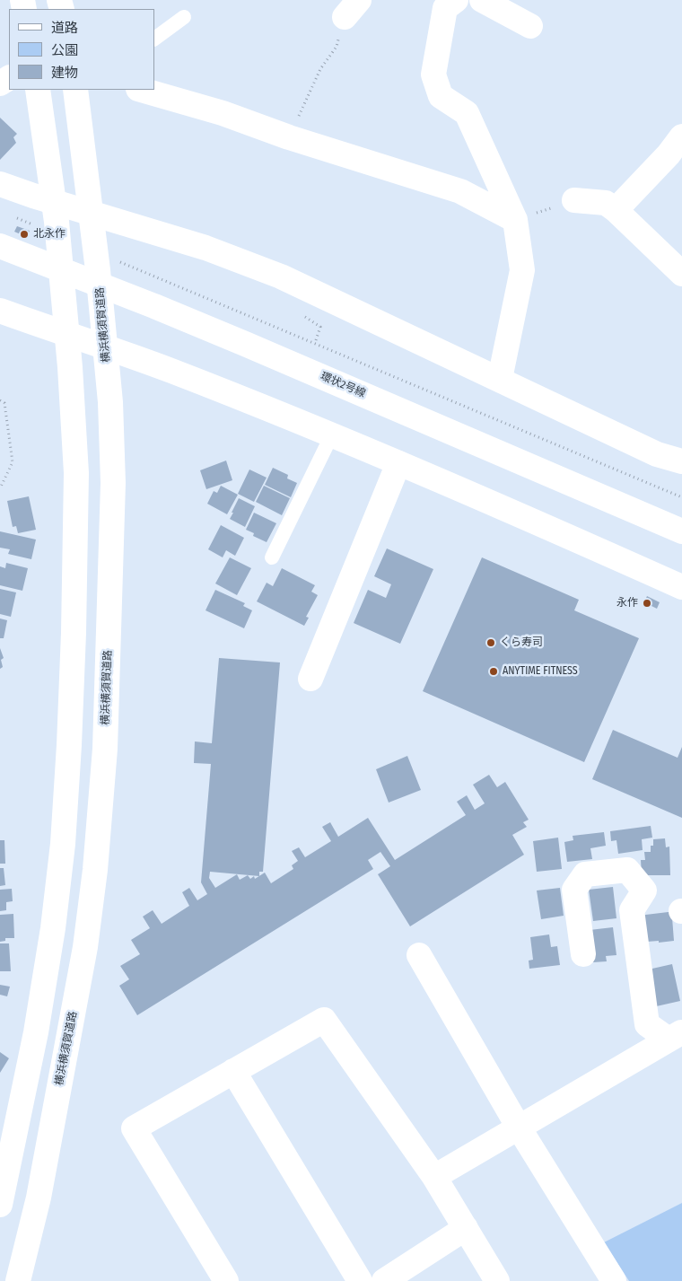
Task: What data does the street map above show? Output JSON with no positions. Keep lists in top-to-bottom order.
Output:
{
  "streets": {
    "main road": ["横浜横須賀道路", "環状2号線"]
  },
  "places": [
    "北永作",
    "永作",
    "くら寿司",
    "ANYTIME FITNESS"
  ],
  "legend": ["道路", "公園", "建物"]
}
